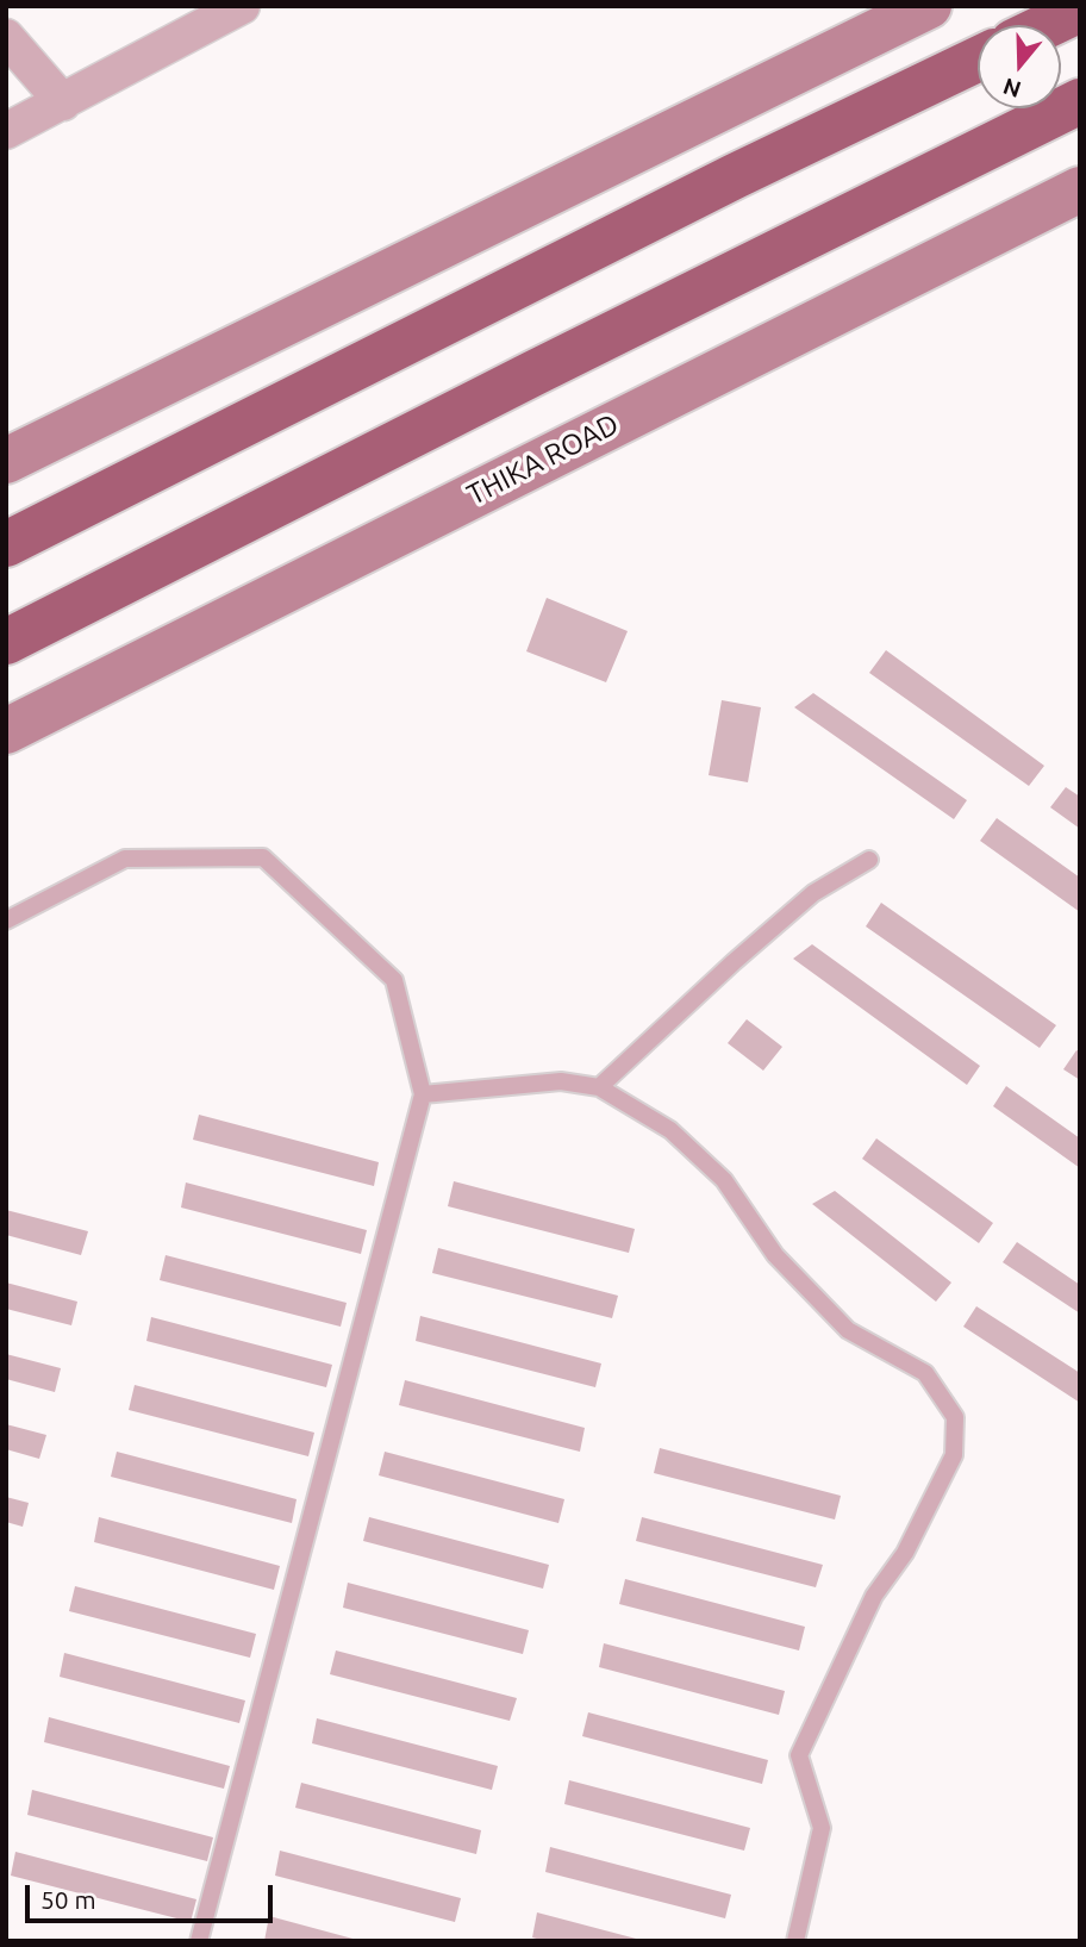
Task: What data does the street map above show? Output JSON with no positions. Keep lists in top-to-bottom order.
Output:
{
  "streets": {
    "main road": ["THIKA ROAD"]
  },
  "scale_bar": "50 m",
  "north": "bottom"
}
